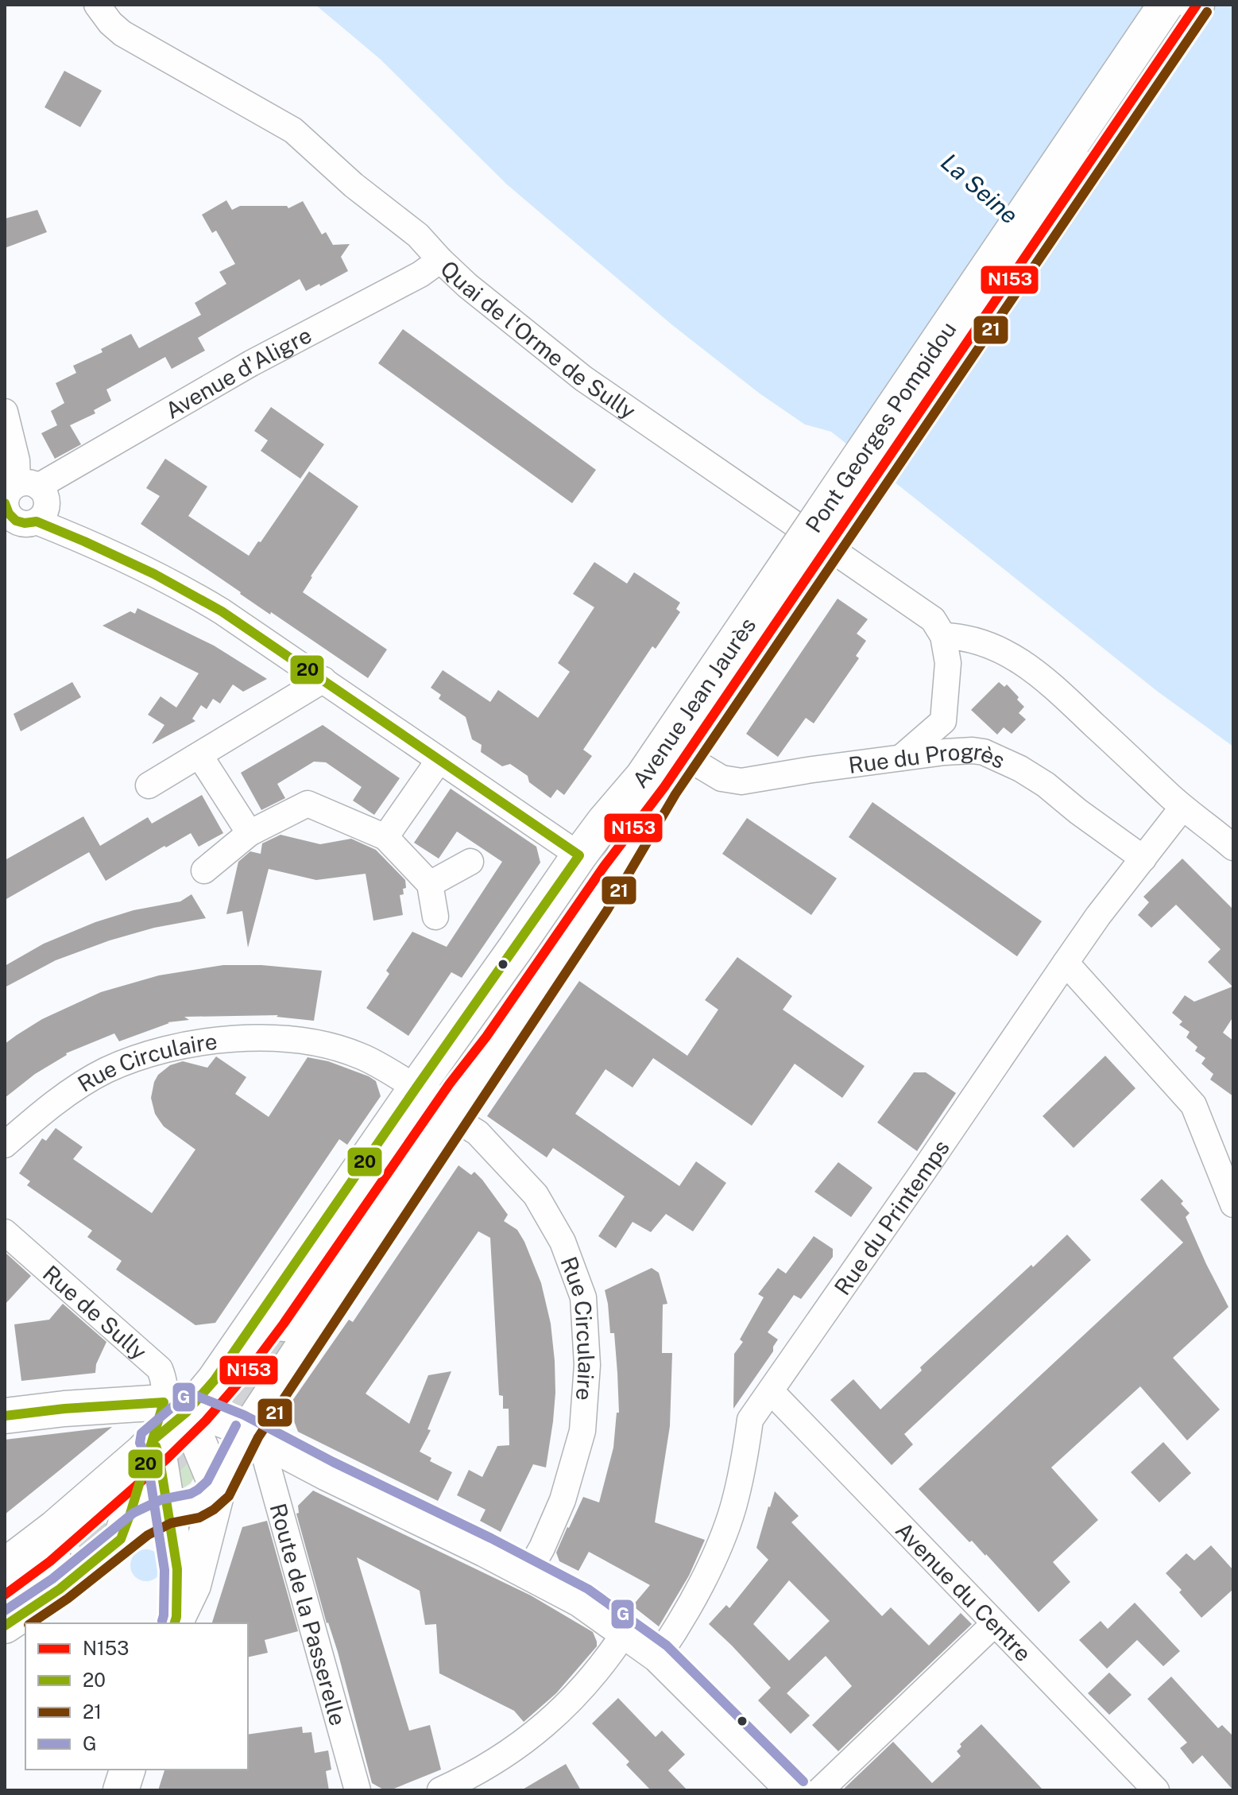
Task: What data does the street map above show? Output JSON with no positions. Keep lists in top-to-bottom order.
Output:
{
  "streets": {
    "main road": ["Pont Georges Pompidou", "Avenue Jean Jaurès"],
    "street": [
      "Quai de l'Orme de Sully",
      "Avenue d'Aligre",
      "Rue du Progrès",
      "Rue Circulaire",
      "Rue du Printemps",
      "Rue de Sully",
      "Avenue du Centre",
      "Route de la Passerelle"
    ]
  },
  "crossings": [
    ["Quai de l'Orme de Sully", "Avenue d'Aligre"],
    ["Pont Georges Pompidou", "Avenue Jean Jaurès"],
    ["Avenue Jean Jaurès", "Rue du Progrès"],
    ["Avenue Jean Jaurès", "Rue Circulaire"],
    ["Avenue Jean Jaurès", "Rue de Sully"],
    ["Avenue Jean Jaurès", "Route de la Passerelle"],
    ["Rue du Progrès", "Rue du Printemps"],
    ["Rue du Printemps", "Avenue du Centre"]
  ],
  "water": ["La Seine"],
  "lines": [
    "transit line N153",
    "transit line 21",
    "transit line 20",
    "transit line G"
  ],
  "legend": [
    "N153",
    "20",
    "21",
    "G"
  ]
}
